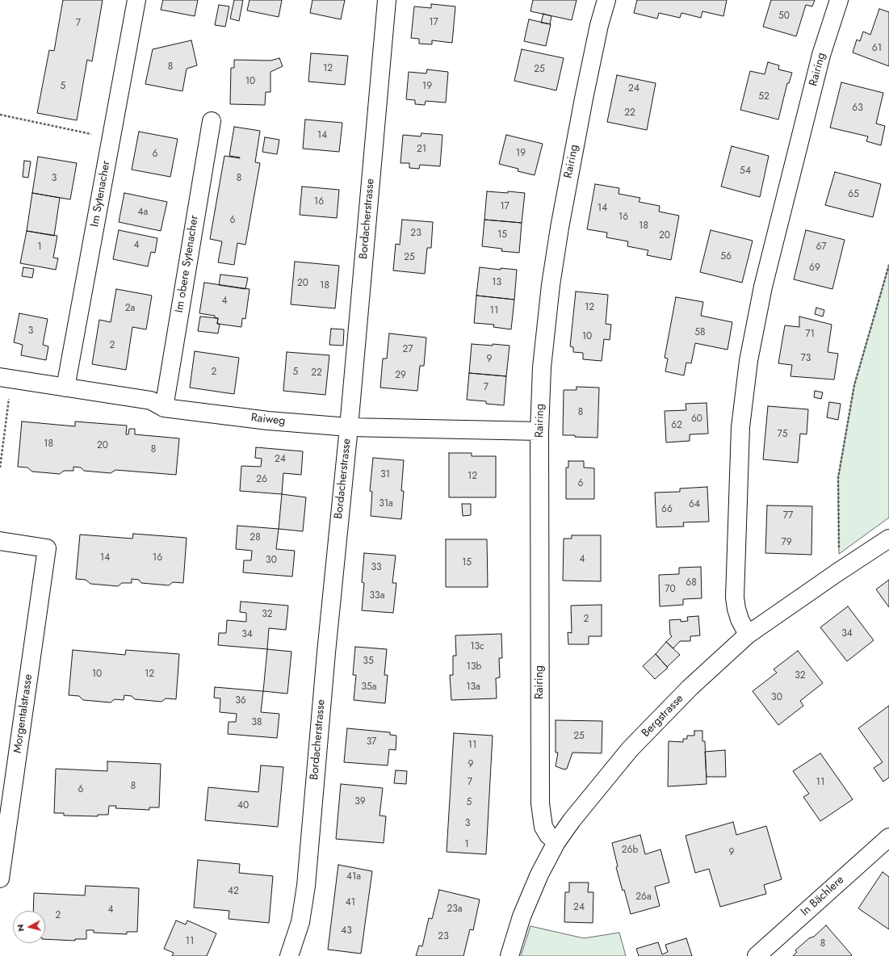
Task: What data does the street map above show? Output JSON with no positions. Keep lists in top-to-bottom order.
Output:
{
  "streets": {
    "street": [
      "Rairing",
      "Im Sytenacher",
      "Bordacherstrasse",
      "Im obere Sytenacher",
      "Raiweg",
      "Morgentalstrasse",
      "Bergstrasse",
      "In Bächlere"
    ]
  },
  "crossings": [
    ["Rairing", "Raiweg"],
    ["Rairing", "Bergstrasse"],
    ["Im Sytenacher", "Raiweg"],
    ["Bordacherstrasse", "Raiweg"],
    ["Im obere Sytenacher", "Raiweg"]
  ],
  "house_numbers": [
    "50",
    "17",
    "7",
    "61",
    "8",
    "12",
    "25",
    "10",
    "5",
    "19",
    "24",
    "52",
    "63",
    "22",
    "14",
    "21",
    "19",
    "6",
    "54",
    "3",
    "8",
    "65",
    "16",
    "17",
    "14",
    "4a",
    "16",
    "6",
    "18",
    "23",
    "15",
    "20",
    "4",
    "1",
    "67",
    "56",
    "25",
    "69",
    "13",
    "20",
    "18",
    "4",
    "12",
    "2a",
    "11",
    "3",
    "58",
    "71",
    "10",
    "2",
    "27",
    "73",
    "9",
    "2",
    "5",
    "22",
    "29",
    "7",
    "8",
    "60",
    "62",
    "75",
    "18",
    "20",
    "8",
    "24",
    "31",
    "12",
    "26",
    "6",
    "31a",
    "64",
    "66",
    "77",
    "28",
    "79",
    "14",
    "16",
    "4",
    "30",
    "15",
    "33",
    "68",
    "70",
    "33a",
    "32",
    "2",
    "34",
    "34",
    "13c",
    "35",
    "13b",
    "10",
    "12",
    "32",
    "35a",
    "13a",
    "30",
    "36",
    "38",
    "25",
    "37",
    "11",
    "9",
    "7",
    "11",
    "8",
    "6",
    "39",
    "5",
    "40",
    "3",
    "1",
    "26b",
    "9",
    "41a",
    "42",
    "26a",
    "41",
    "24",
    "23a",
    "4",
    "2",
    "43",
    "23",
    "11",
    "8"
  ],
  "north": "left"
}
